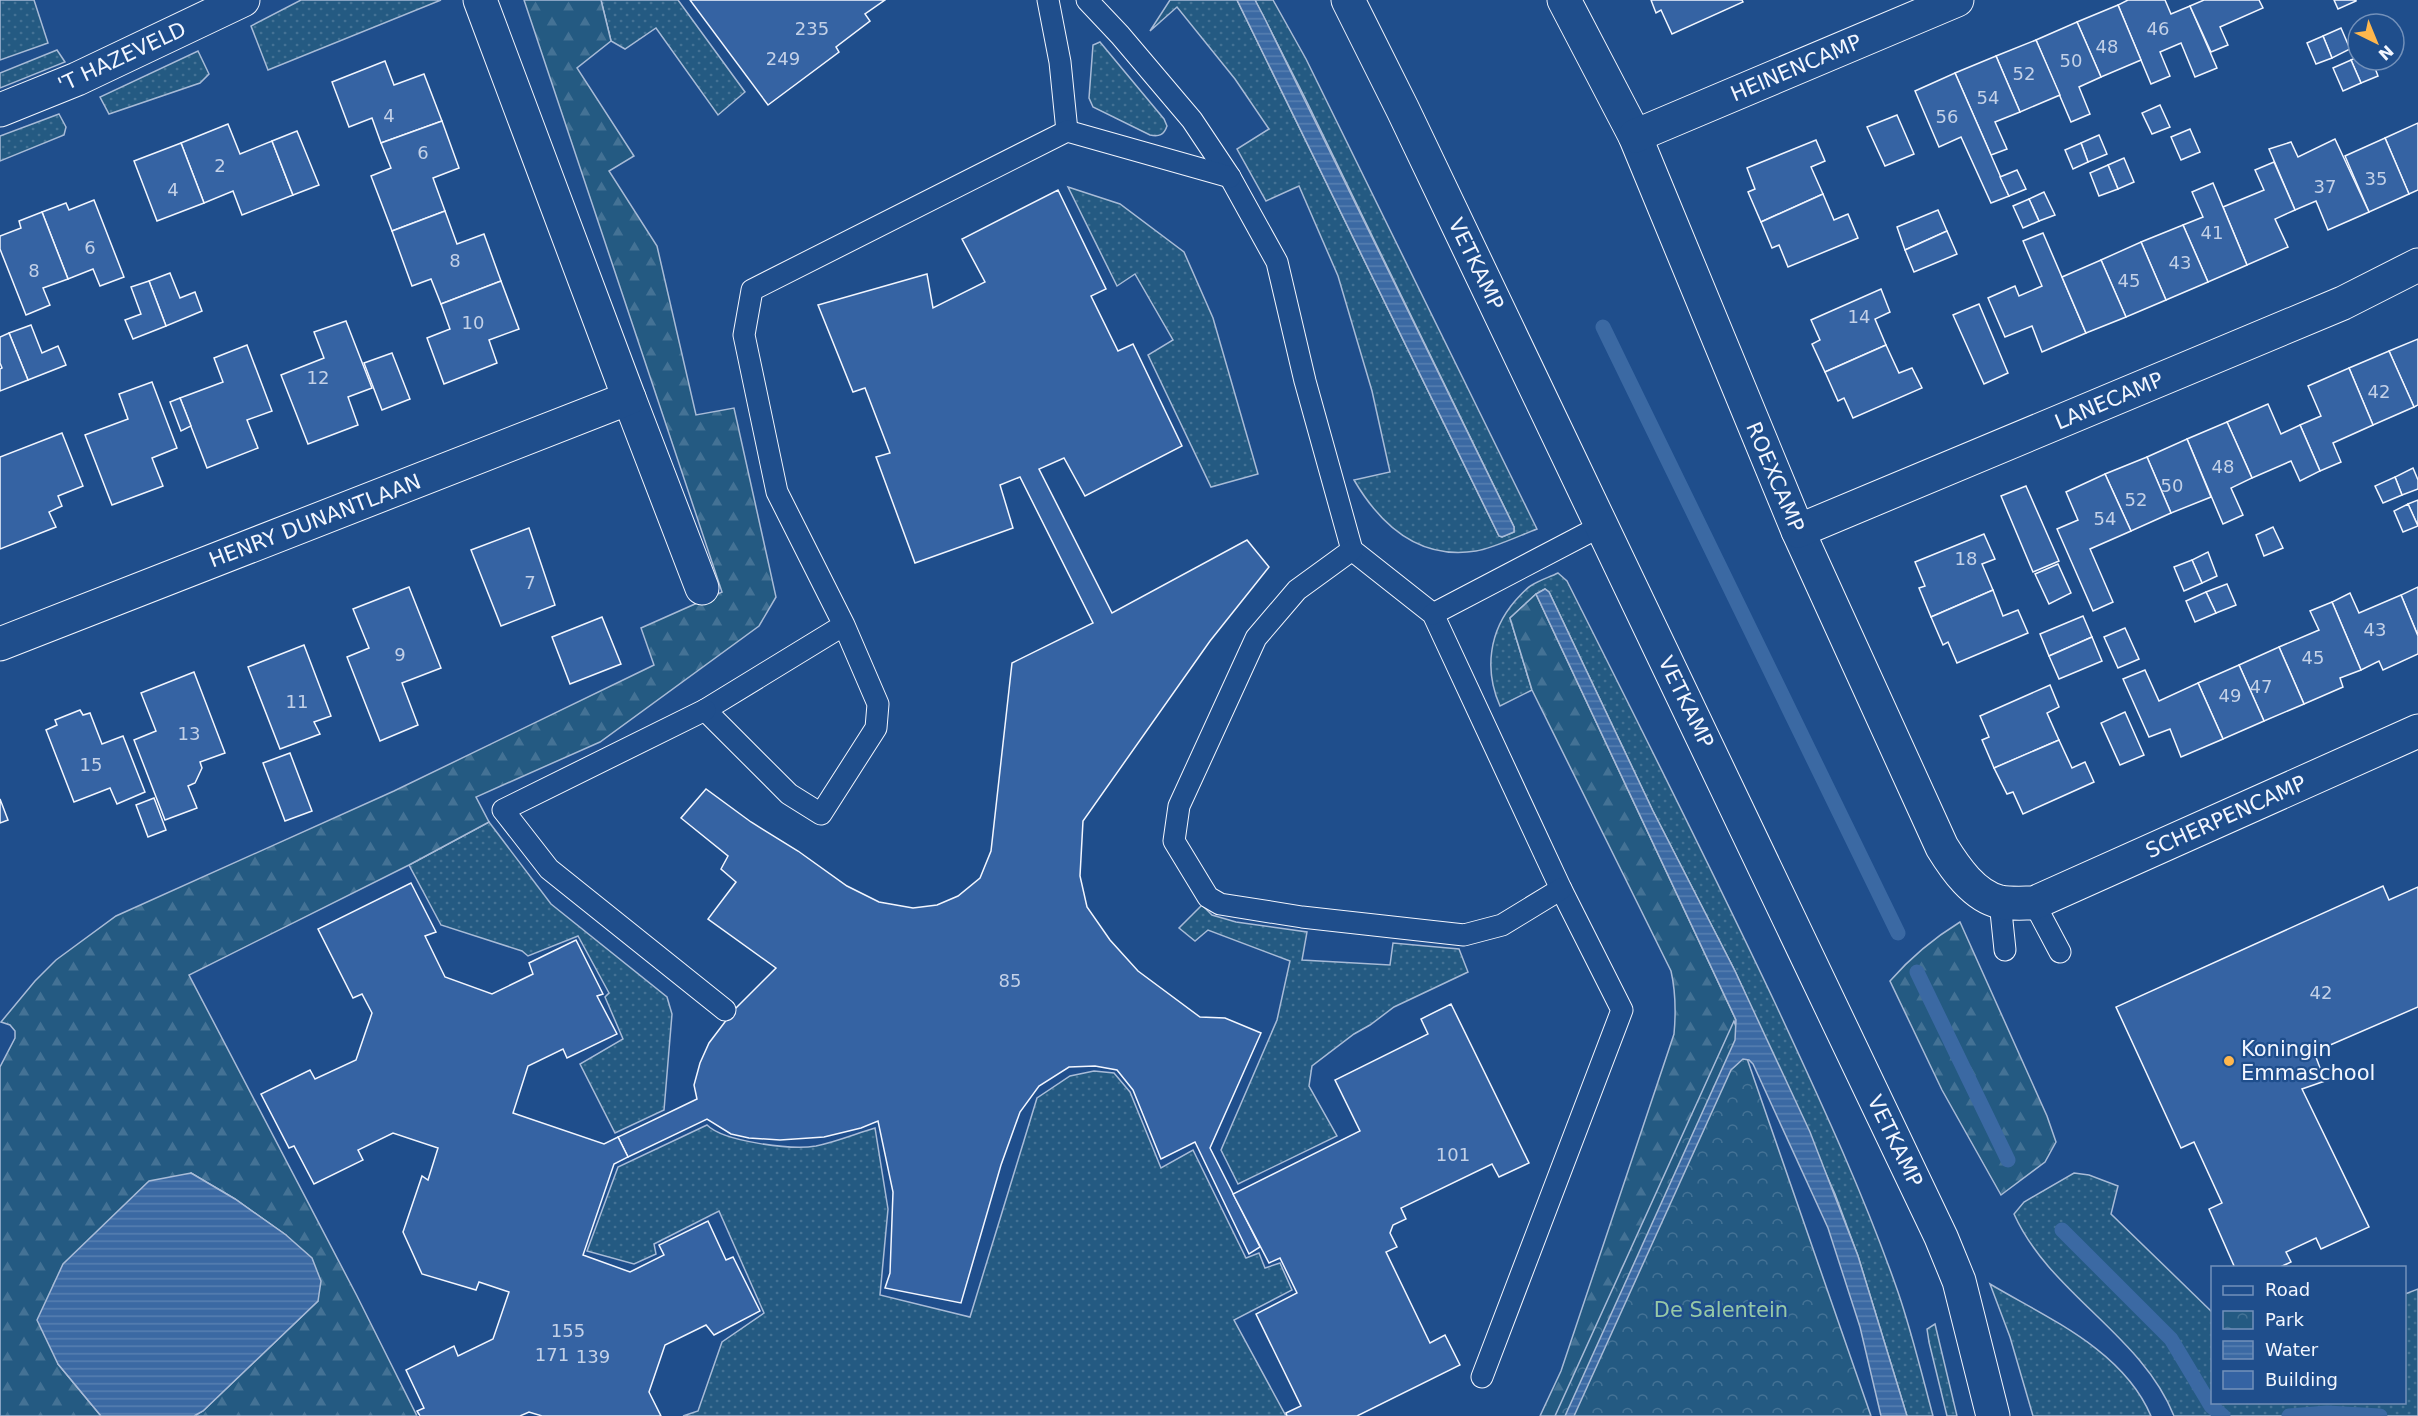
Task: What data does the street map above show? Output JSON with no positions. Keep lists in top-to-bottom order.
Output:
{
  "streets": {
    "street": [
      "'T HAZEVELD",
      "HEINENCAMP",
      "VETKAMP",
      "LANECAMP",
      "ROEXCAMP",
      "HENRY DUNANTLAAN",
      "SCHERPENCAMP"
    ]
  },
  "crossings": [
    ["HEINENCAMP", "ROEXCAMP"],
    ["LANECAMP", "ROEXCAMP"],
    ["ROEXCAMP", "SCHERPENCAMP"]
  ],
  "parks": ["De Salentein"],
  "places": ["Koningin Emmaschool"],
  "house_numbers": [
    "235",
    "46",
    "48",
    "249",
    "50",
    "52",
    "54",
    "4",
    "56",
    "6",
    "2",
    "35",
    "37",
    "4",
    "41",
    "6",
    "8",
    "43",
    "8",
    "45",
    "14",
    "10",
    "12",
    "42",
    "48",
    "50",
    "52",
    "54",
    "18",
    "7",
    "43",
    "9",
    "45",
    "47",
    "49",
    "11",
    "13",
    "15",
    "85",
    "42",
    "101",
    "155",
    "171",
    "139"
  ],
  "legend": [
    "Road",
    "Park",
    "Water",
    "Building"
  ],
  "north": "bottom right"
}
